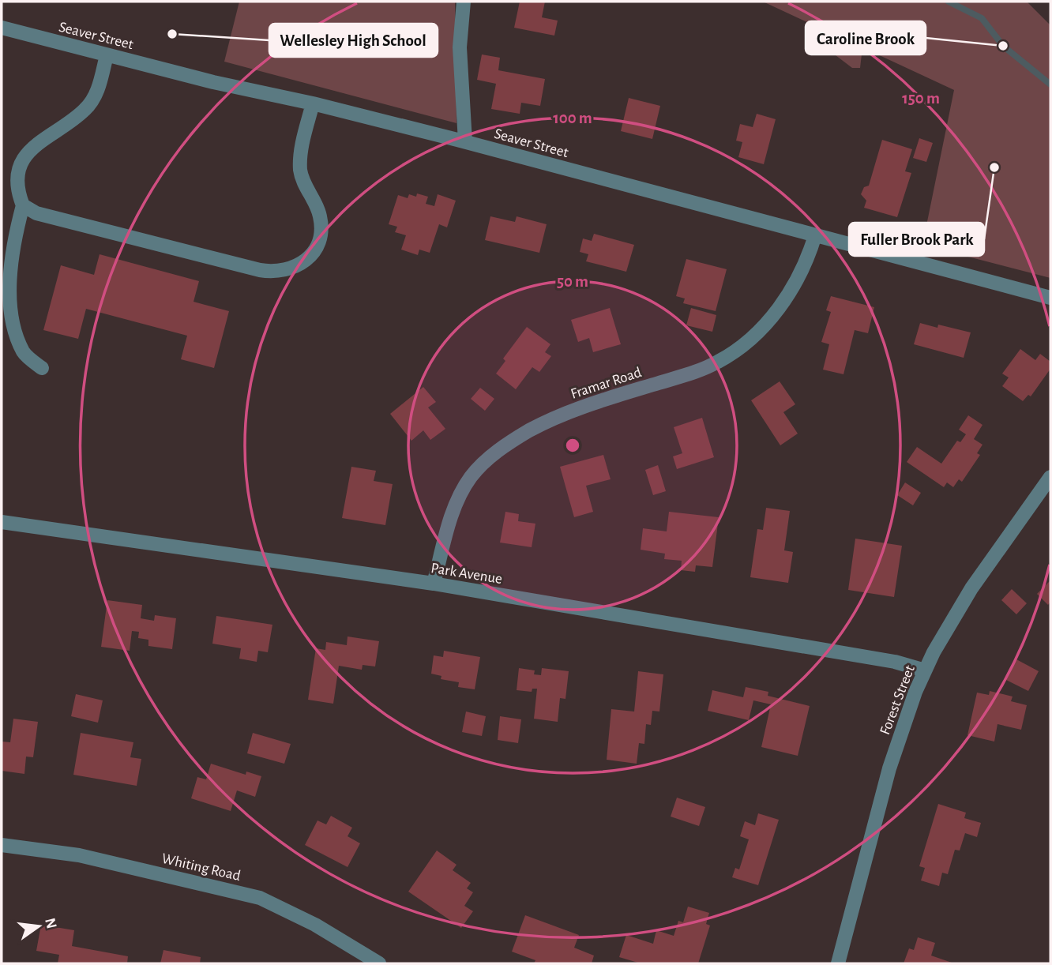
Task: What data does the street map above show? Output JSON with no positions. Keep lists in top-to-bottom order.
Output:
{
  "streets": {
    "street": [
      "Seaver Street",
      "Framar Road",
      "Park Avenue",
      "Forest Street",
      "Whiting Road"
    ]
  },
  "crossings": [
    ["Seaver Street", "Framar Road"],
    ["Framar Road", "Park Avenue"],
    ["Park Avenue", "Forest Street"]
  ],
  "places": ["Wellesley High School", "Caroline Brook", "Fuller Brook Park"],
  "north": "right",
  "rings": ["150 m", "100 m", "50 m"]
}
